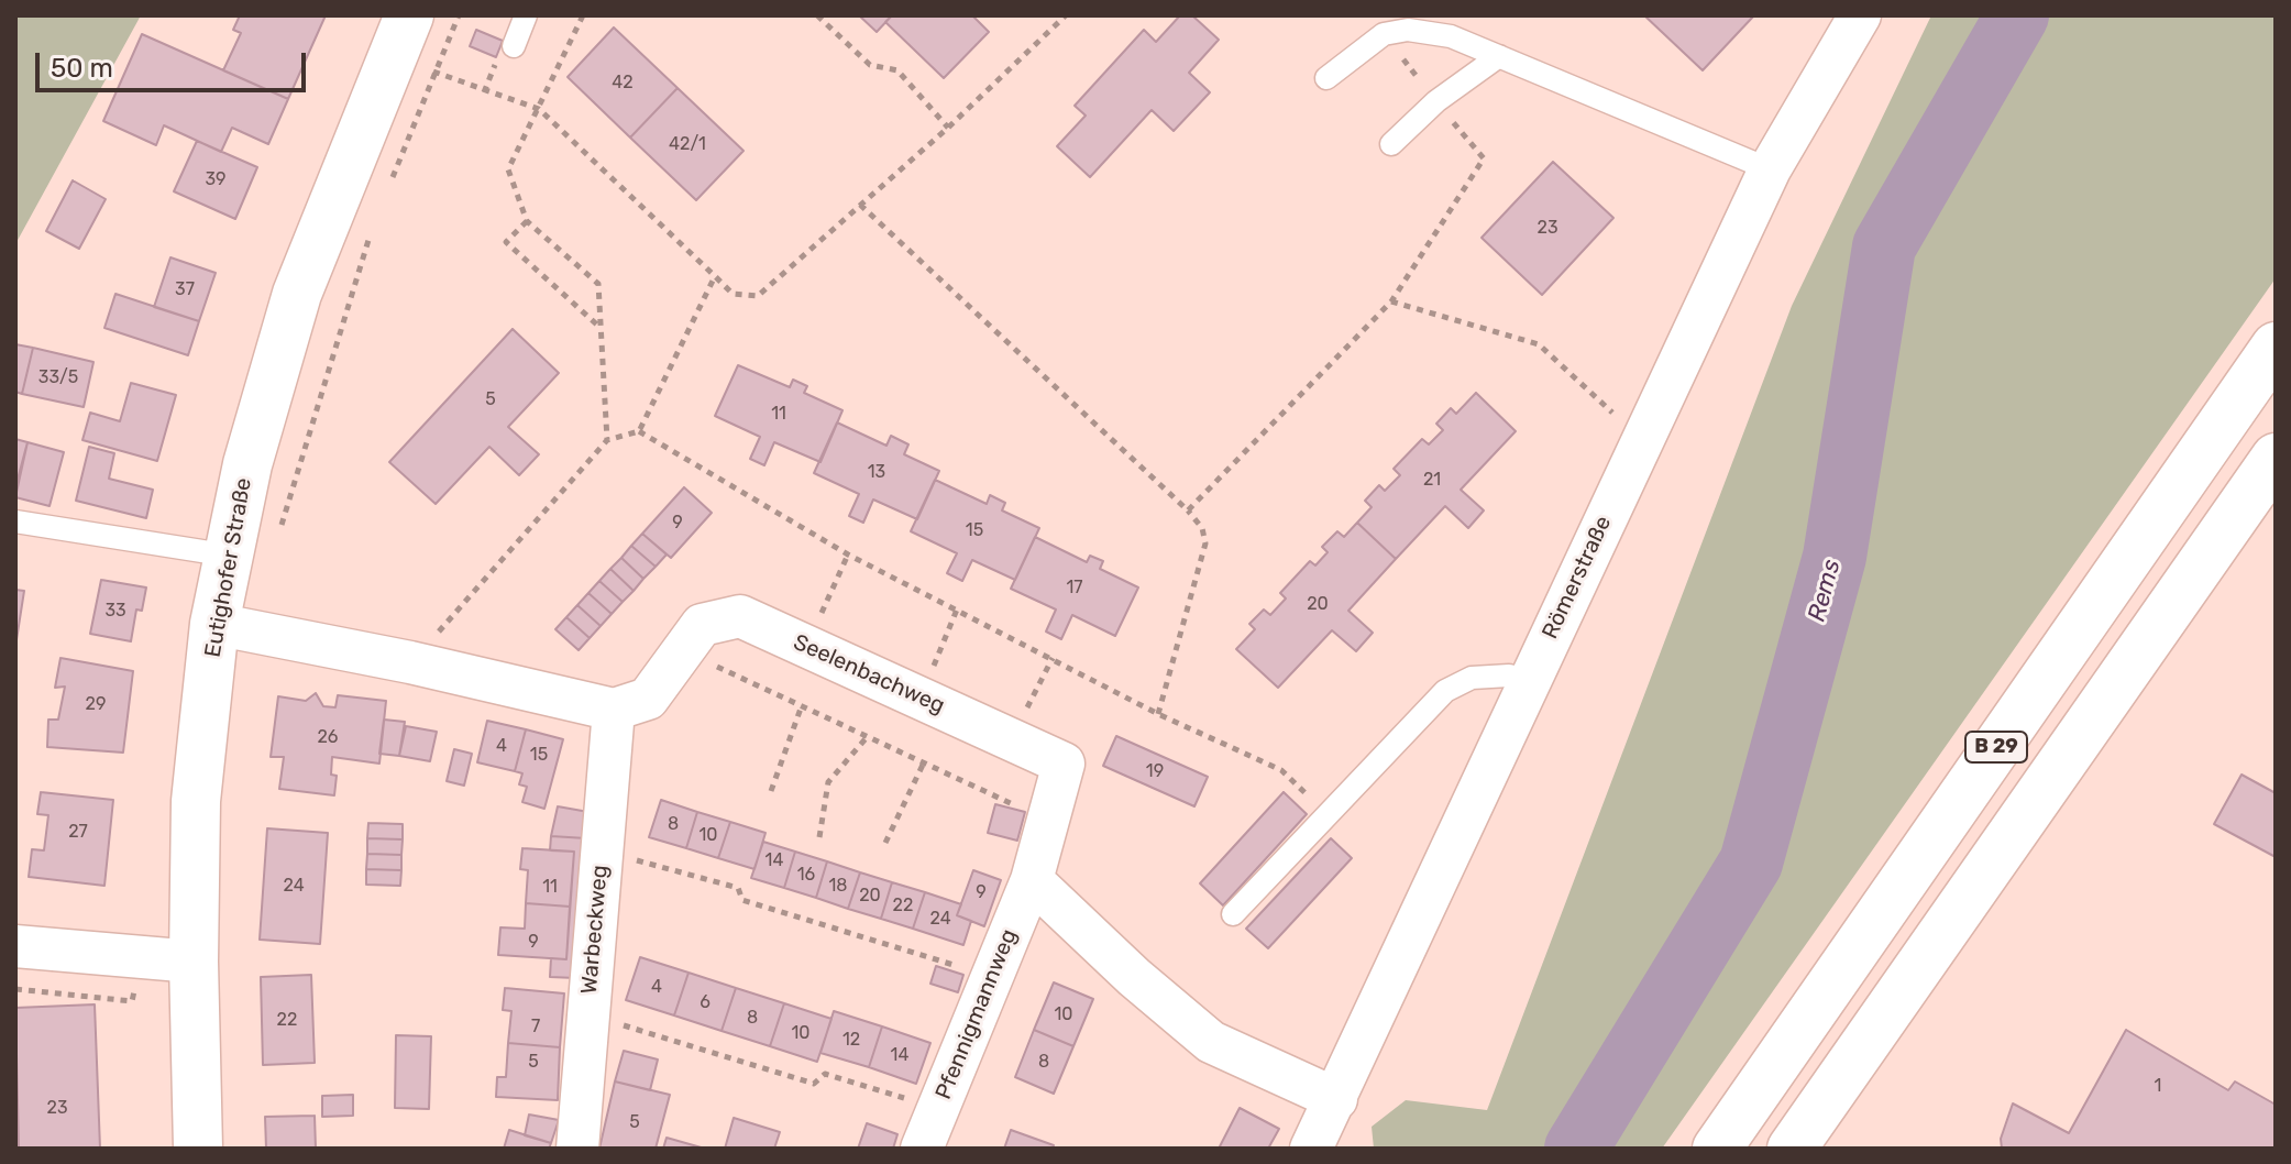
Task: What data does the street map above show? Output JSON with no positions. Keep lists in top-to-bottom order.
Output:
{
  "streets": {
    "main road": ["Eutighofer Straße", "B 29"],
    "street": [
      "Römerstraße",
      "Seelenbachweg",
      "Warbeckweg",
      "Pfennigmannweg"
    ]
  },
  "crossings": [
    ["Seelenbachweg", "Warbeckweg"],
    ["Seelenbachweg", "Pfennigmannweg"]
  ],
  "water": ["Rems"],
  "house_numbers": [
    "42",
    "42/1",
    "39",
    "23",
    "37",
    "33/5",
    "5",
    "11",
    "13",
    "21",
    "9",
    "15",
    "17",
    "20",
    "33",
    "29",
    "26",
    "4",
    "15",
    "19",
    "8",
    "27",
    "10",
    "14",
    "16",
    "24",
    "18",
    "11",
    "9",
    "20",
    "22",
    "24",
    "9",
    "4",
    "6",
    "10",
    "8",
    "22",
    "7",
    "10",
    "12",
    "14",
    "5",
    "8",
    "1",
    "23",
    "5"
  ],
  "scale_bar": "50 m"
}
